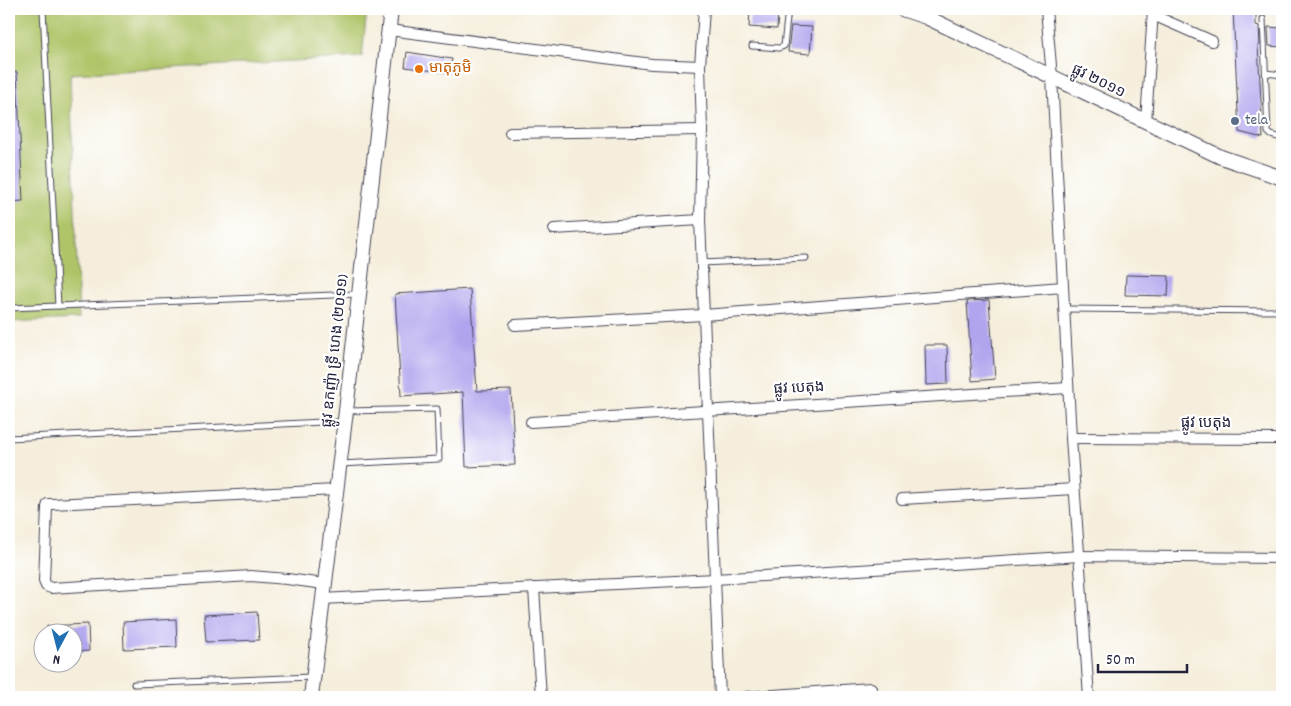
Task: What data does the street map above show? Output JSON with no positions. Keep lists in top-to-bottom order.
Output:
{
  "streets": {
    "main road": ["ផ្លូវ ២០១១", "ផ្លូវ ឧកញ៉ា ទ្រី ហេង (២០១១)"],
    "street": ["ផ្លូវ បេតុង"]
  },
  "places": ["មាតុភូមិ", "tela"],
  "scale_bar": "50 m",
  "north": "bottom"
}
